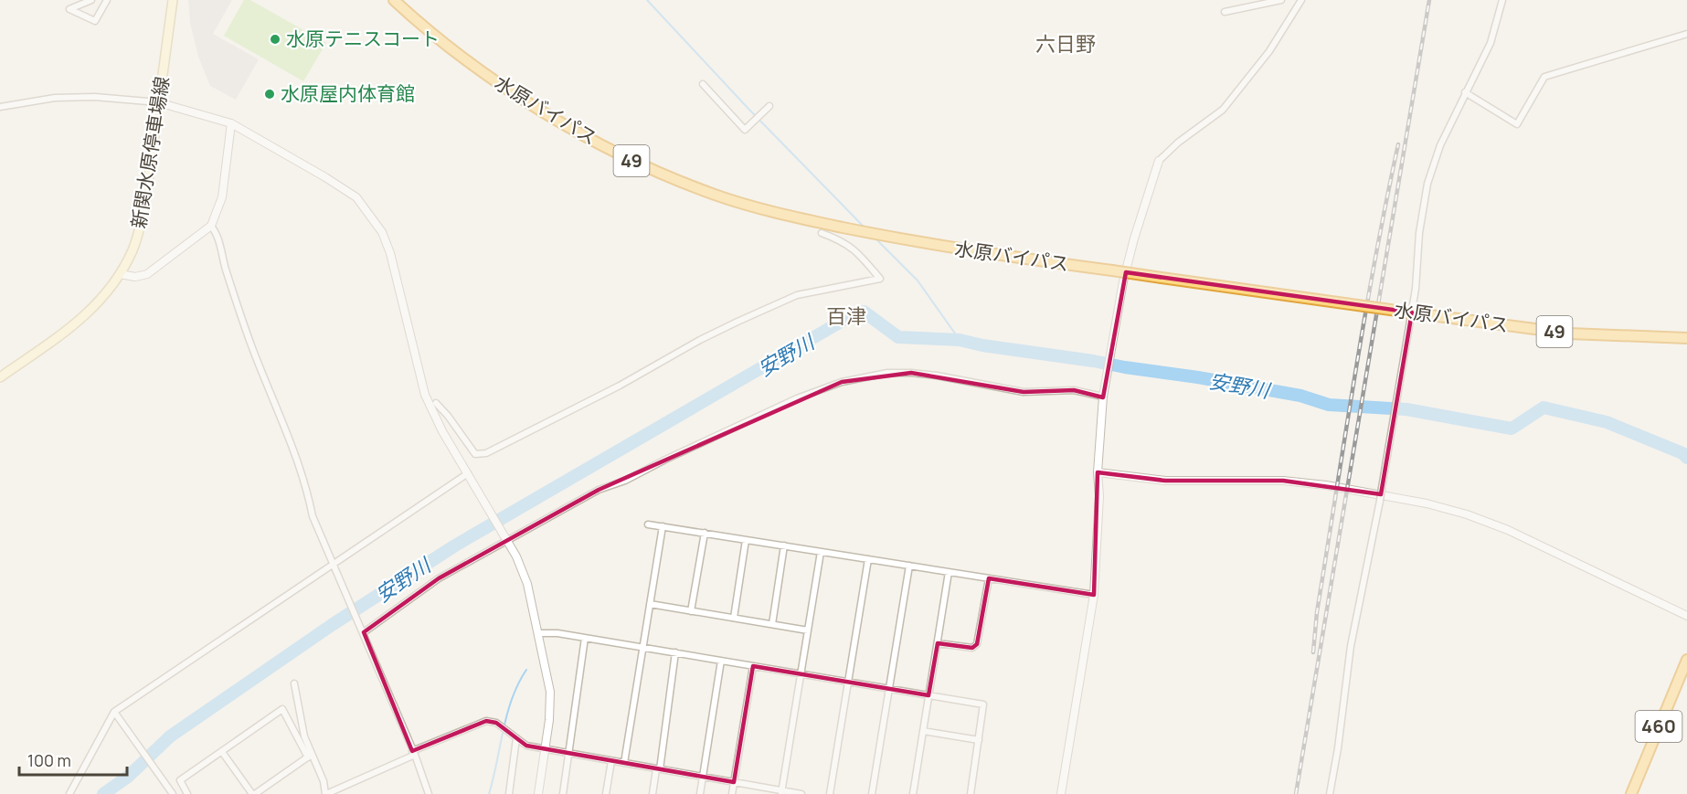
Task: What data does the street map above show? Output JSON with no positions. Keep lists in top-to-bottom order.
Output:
{
  "streets": {
    "highway": ["水原バイパス", "49", "460"],
    "main road": ["新関水原停車場線"]
  },
  "districts": ["六日野", "百津"],
  "water": ["安野川"],
  "places": ["水原テニスコート", "水原屋内体育館"],
  "scale_bar": "100 m"
}
